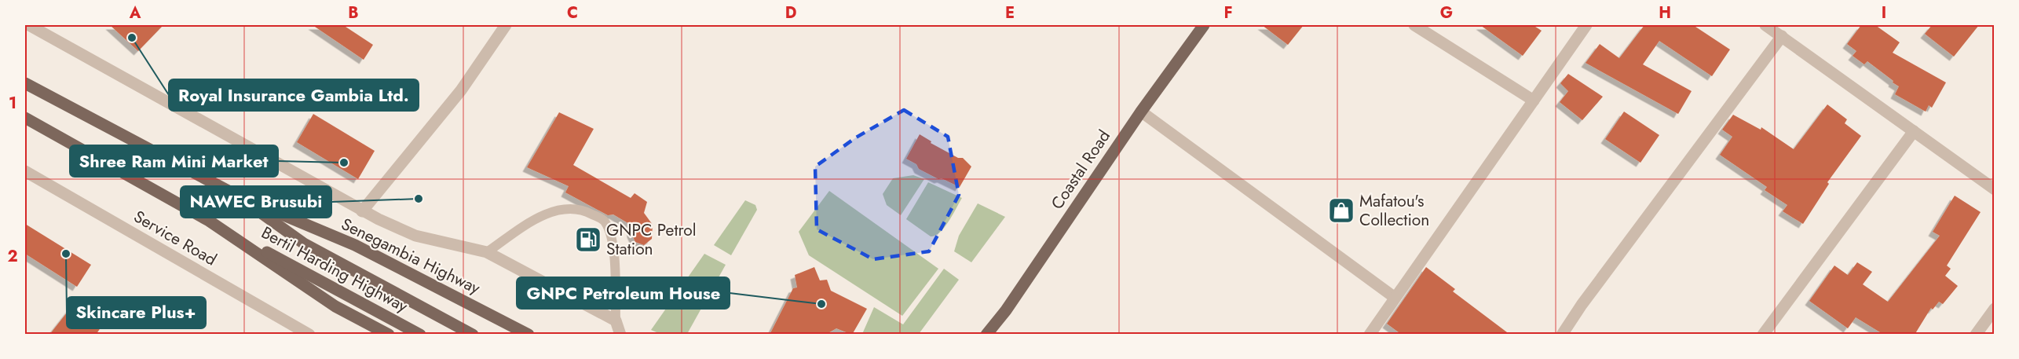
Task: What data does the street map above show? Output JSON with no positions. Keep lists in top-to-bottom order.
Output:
{
  "streets": {
    "main road": ["Coastal Road", "Senegambia Highway", "Bertil Harding Highway"],
    "street": ["Service Road"]
  },
  "crossings": [
    ["Senegambia Highway", "Bertil Harding Highway"]
  ],
  "places": {
    "other": [
      "Royal Insurance Gambia Ltd.",
      "Shree Ram Mini Market",
      "NAWEC Brusubi",
      "Skincare Plus+",
      "GNPC Petroleum House"
    ],
    "shop": ["Mafatou's Collection"],
    "fuel station": ["GNPC Petrol Station"]
  },
  "grid": {
    "columns": [
      "A",
      "B",
      "C",
      "D",
      "E",
      "F",
      "G",
      "H",
      "I"
    ],
    "rows": ["1", "2"]
  }
}
